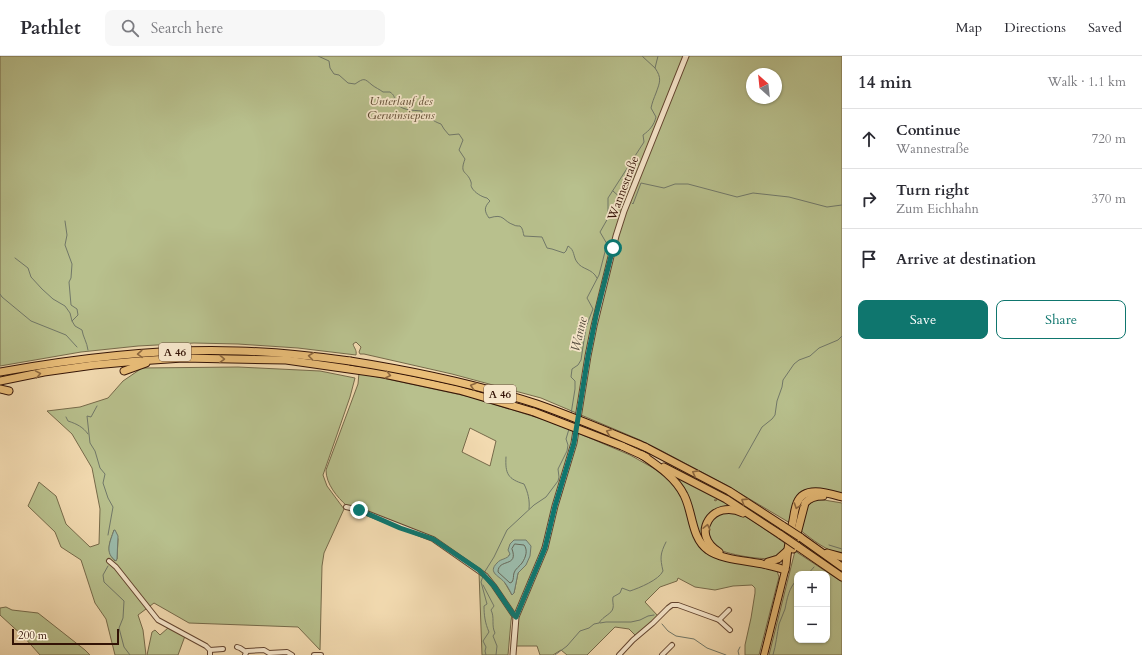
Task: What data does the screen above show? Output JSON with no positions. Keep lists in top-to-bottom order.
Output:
{
  "streets": {
    "highway": ["A 46"],
    "street": ["Wannestraße"]
  },
  "water": ["Wanne"],
  "parks": ["Unterlauf des Gerwinsiepens"],
  "scale_bar": "200 m",
  "north": "top left",
  "page": {
    "header": "Pathlet",
    "search": "Search here",
    "nav": ["Map", "Directions", "Saved"],
    "heading": ["14 min", "Walk · 1.1 km"],
    "list": [
      ["Continue", "Wannestraße", "720 m"],
      ["Turn right", "Zum Eichhahn", "370 m"],
      "Arrive at destination"
    ],
    "buttons": ["Save", "Share"],
    "map_buttons": ["+", "−"],
    "scale": "200 m"
  }
}
